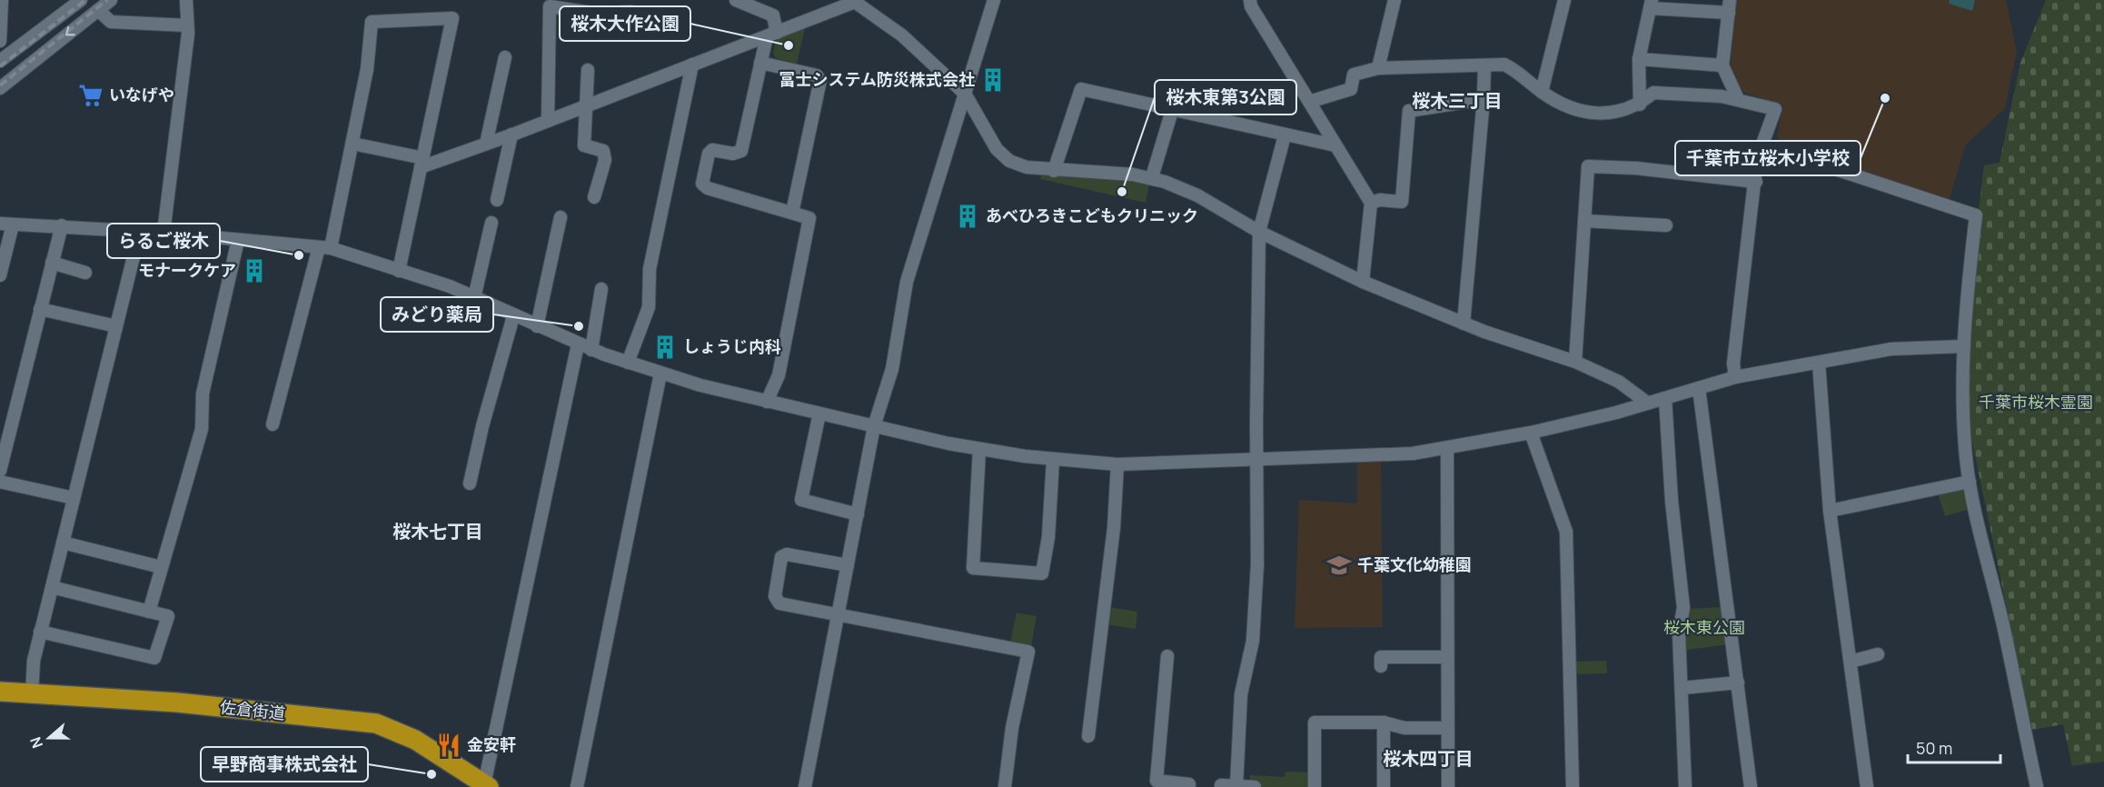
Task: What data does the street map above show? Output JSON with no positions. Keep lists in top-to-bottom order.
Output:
{
  "streets": {
    "highway": ["佐倉街道"]
  },
  "districts": ["桜木三丁目", "桜木七丁目", "桜木四丁目"],
  "parks": ["千葉市桜木霊園", "桜木東公園"],
  "places": {
    "other": [
      "桜木大作公園",
      "千葉市立桜木小学校",
      "桜木東第3公園",
      "らるご桜木",
      "みどり薬局",
      "早野商事株式会社"
    ],
    "building": [
      "冨士システム防災株式会社",
      "あべひろきこどもクリニック",
      "モナークケア",
      "しょうじ内科"
    ],
    "supermarket": ["いなげや"],
    "school or university": ["千葉文化幼稚園"],
    "restaurant": ["金安軒"]
  },
  "scale_bar": "50 m",
  "north": "left"
}
